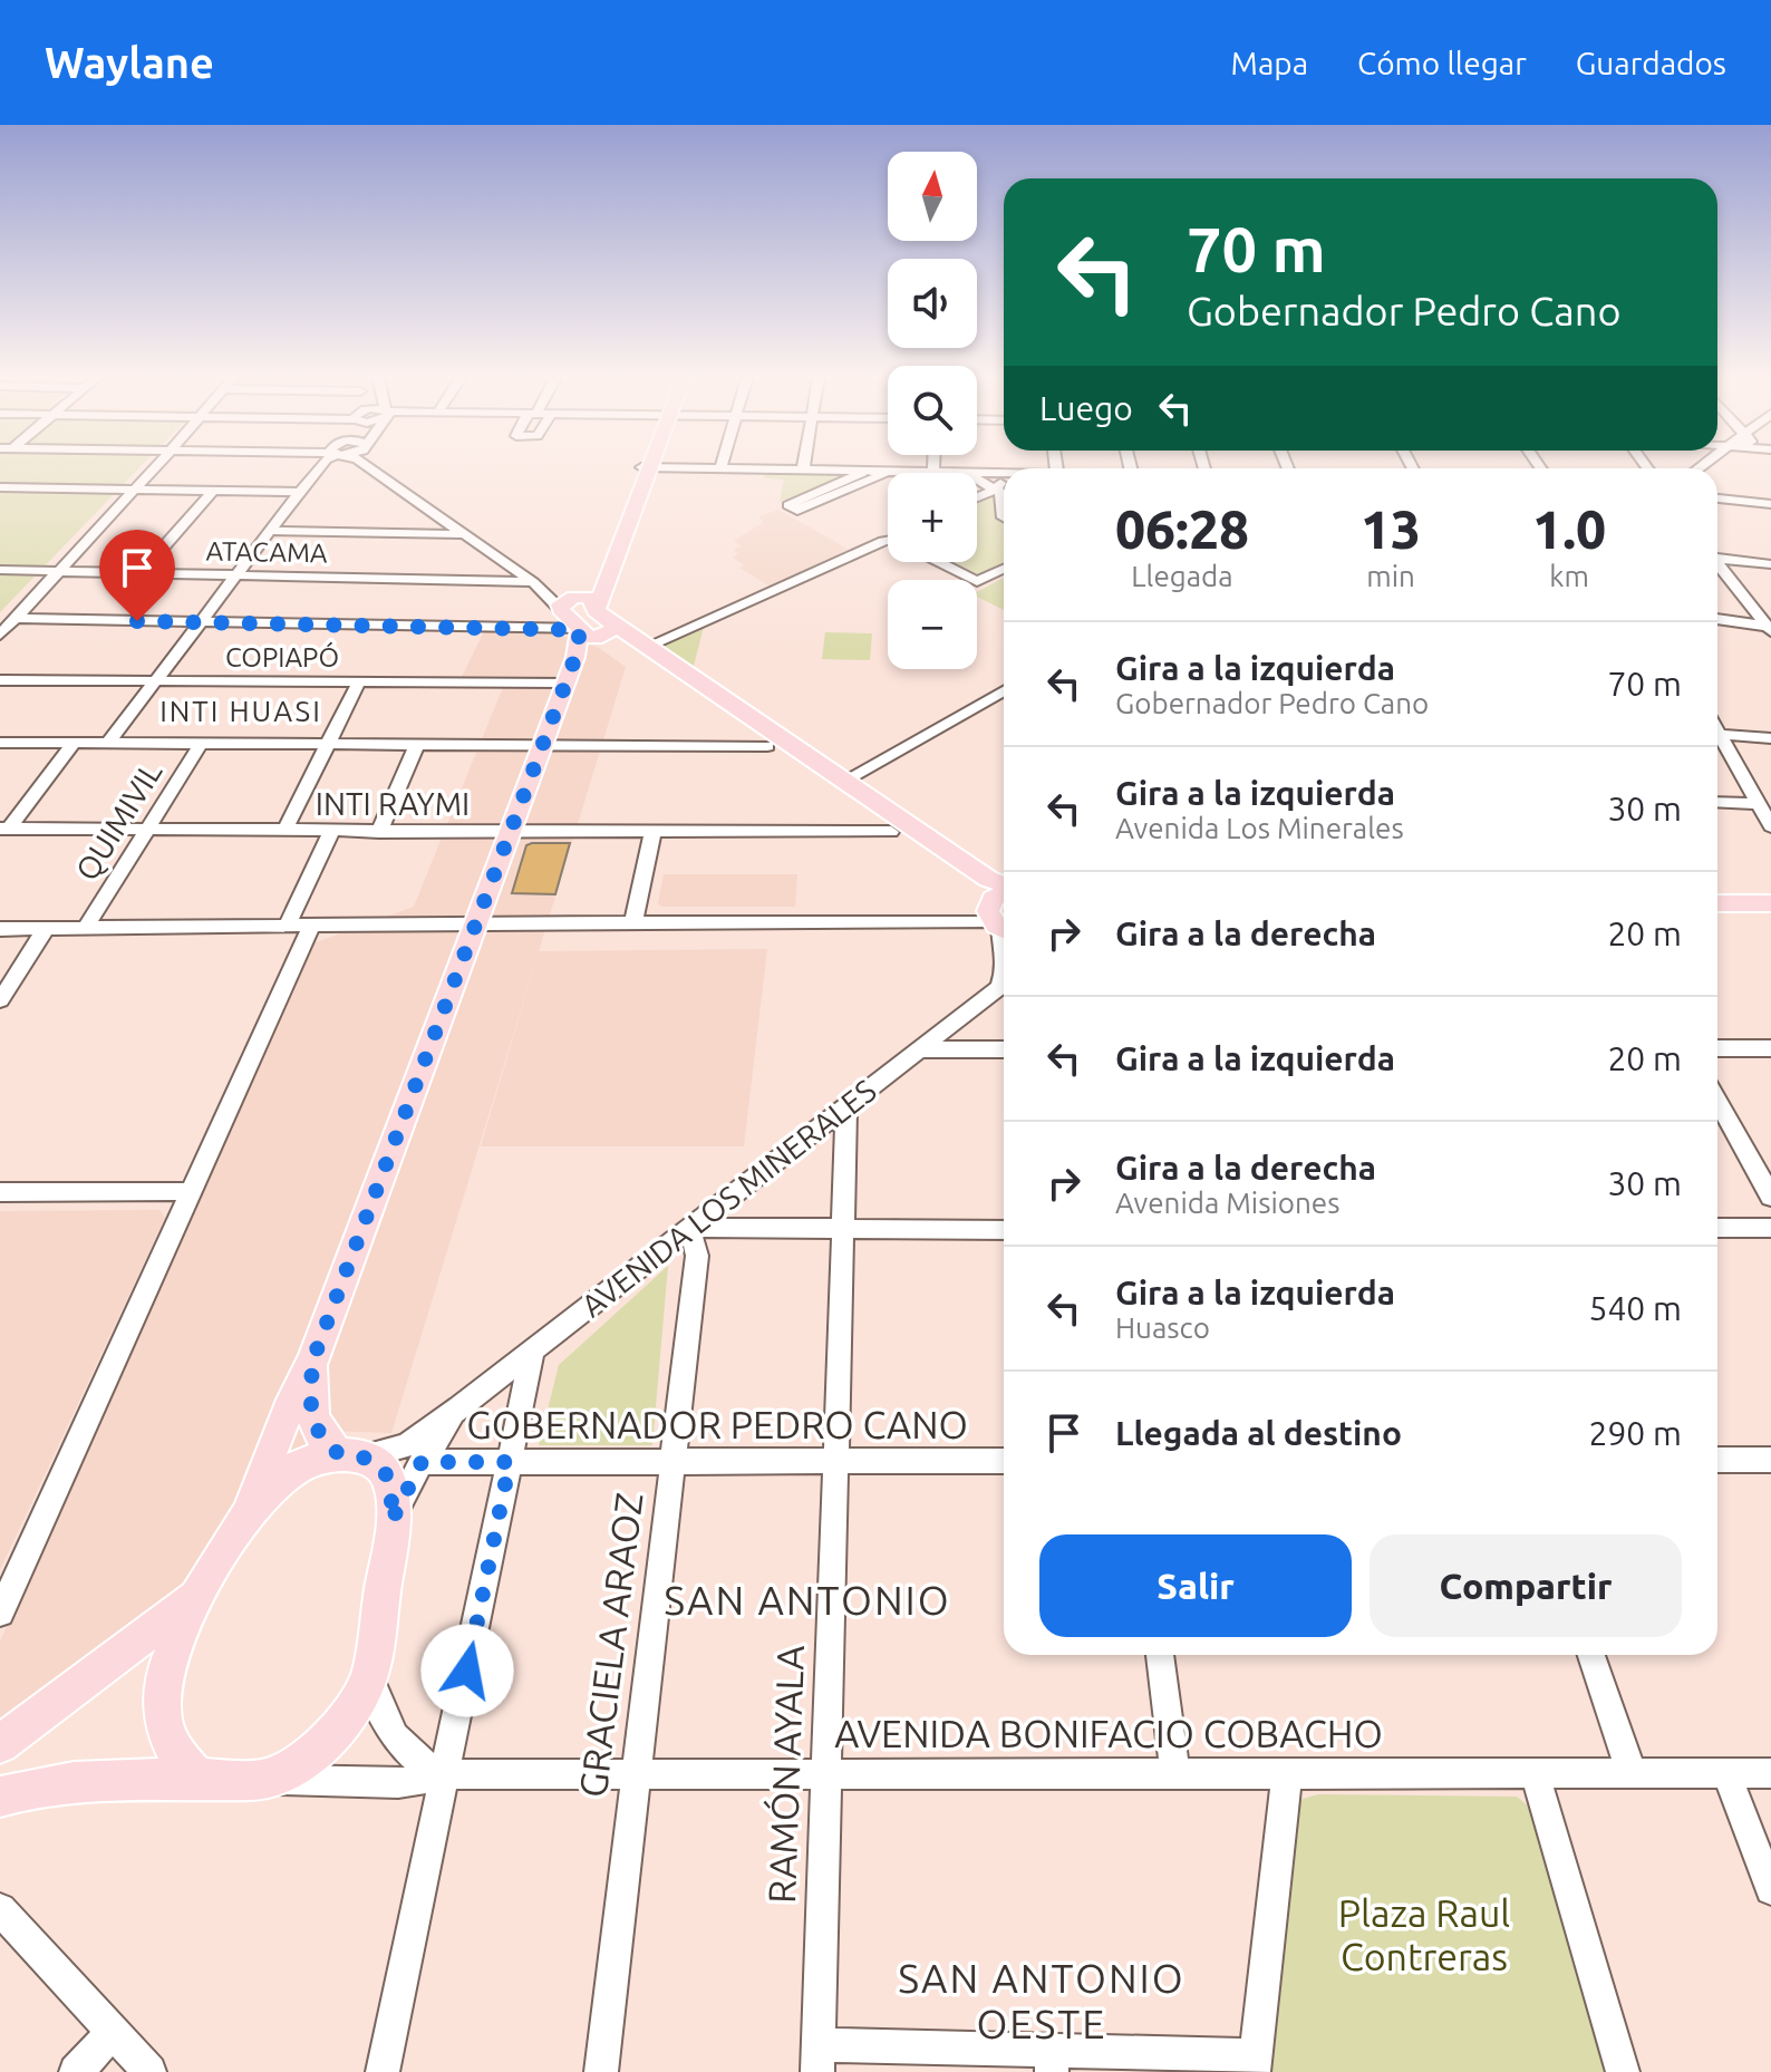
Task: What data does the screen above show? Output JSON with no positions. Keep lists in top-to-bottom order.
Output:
{
  "streets": {
    "street": [
      "ATACAMA",
      "COPIAPÓ",
      "INTI RAYMI",
      "QUIMIVIL",
      "AVENIDA LOS MINERALES",
      "GOBERNADOR PEDRO CANO",
      "GRACIELA ARAOZ",
      "AVENIDA BONIFACIO COBACHO",
      "RAMÓN AYALA"
    ]
  },
  "crossings": [
    ["INTI RAYMI", "QUIMIVIL"],
    ["AVENIDA LOS MINERALES", "GOBERNADOR PEDRO CANO"],
    ["AVENIDA LOS MINERALES", "GRACIELA ARAOZ"],
    ["AVENIDA LOS MINERALES", "RAMÓN AYALA"],
    ["GOBERNADOR PEDRO CANO", "GRACIELA ARAOZ"],
    ["GOBERNADOR PEDRO CANO", "RAMÓN AYALA"],
    ["GRACIELA ARAOZ", "AVENIDA BONIFACIO COBACHO"],
    ["AVENIDA BONIFACIO COBACHO", "RAMÓN AYALA"]
  ],
  "districts": ["INTI HUASI", "SAN ANTONIO", "SAN ANTONIO OESTE"],
  "parks": ["Plaza Raul Contreras"],
  "north": "top",
  "page": {
    "header": "Waylane",
    "nav": ["Mapa", "Cómo llegar", "Guardados"],
    "map_buttons": ["+", "−"],
    "turn": ["70 m", "Gobernador Pedro Cano"],
    "then": "Luego",
    "eta": [
      "06:28",
      "Llegada",
      "13",
      "min",
      "1.0",
      "km"
    ],
    "list": [
      {
        "name": "Gira a la izquierda",
        "note": "Gobernador Pedro Cano",
        "value": "70 m"
      },
      {
        "name": "Gira a la izquierda",
        "note": "Avenida Los Minerales",
        "value": "30 m"
      },
      {
        "name": "Gira a la derecha",
        "value": "20 m"
      },
      {
        "name": "Gira a la izquierda",
        "value": "20 m"
      },
      {
        "name": "Gira a la derecha",
        "note": "Avenida Misiones",
        "value": "30 m"
      },
      {
        "name": "Gira a la izquierda",
        "note": "Huasco",
        "value": "540 m"
      },
      {
        "name": "Llegada al destino",
        "value": "290 m"
      }
    ],
    "buttons": ["Salir", "Compartir"]
  }
}
